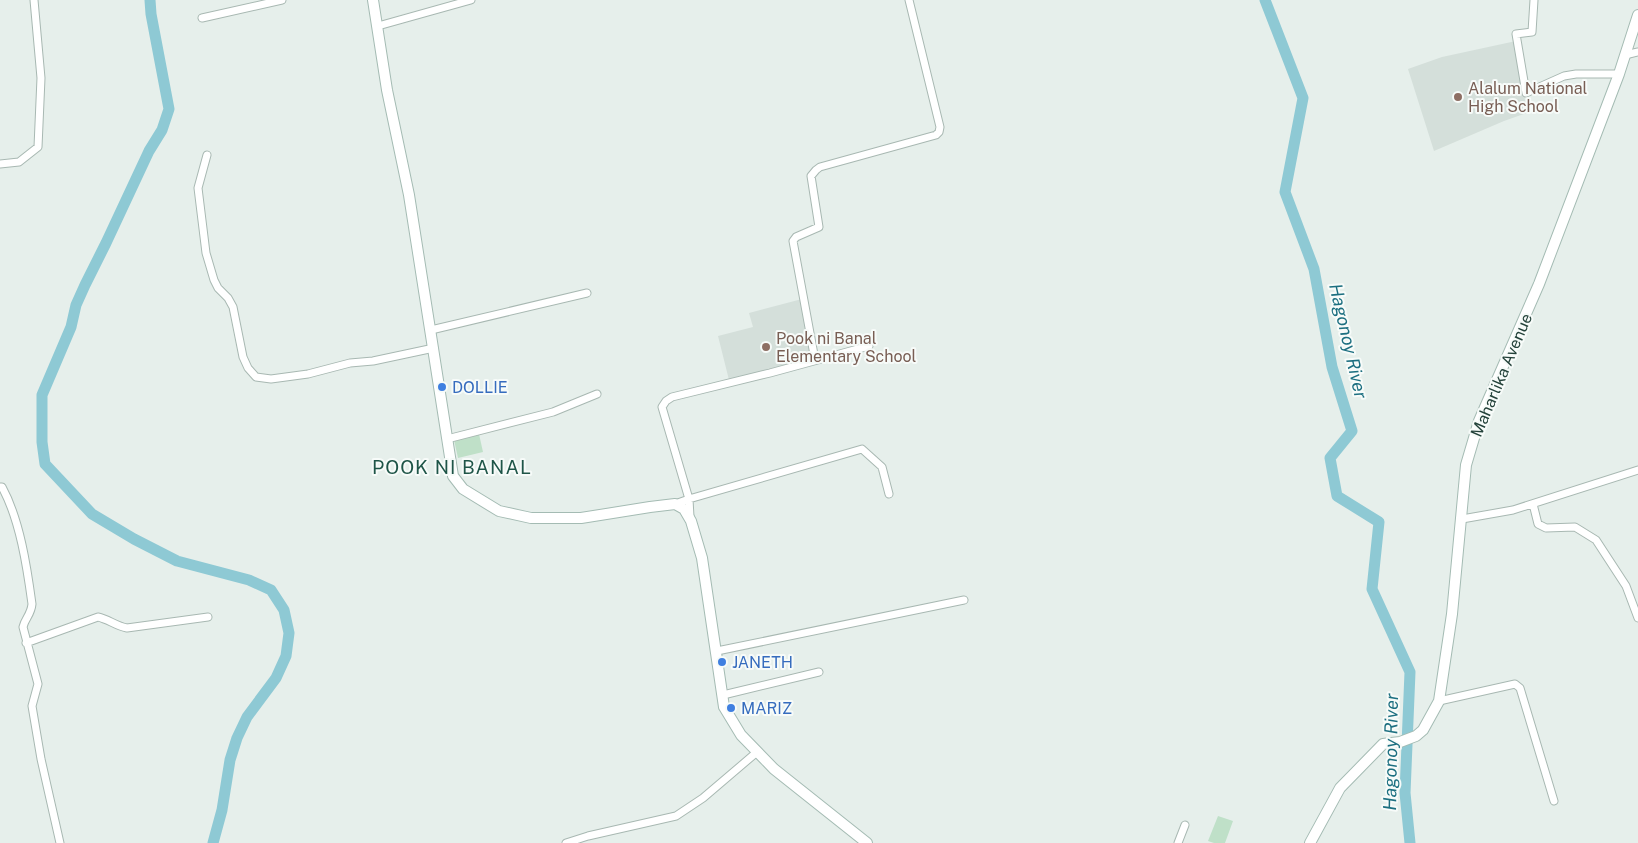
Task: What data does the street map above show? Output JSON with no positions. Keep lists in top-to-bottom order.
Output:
{
  "streets": {
    "street": ["Maharlika Avenue"]
  },
  "districts": ["POOK NI BANAL"],
  "water": ["Hagonoy River"],
  "places": [
    "Alalum National High School",
    "Pook ni Banal Elementary School",
    "DOLLIE",
    "JANETH",
    "MARIZ"
  ]
}
